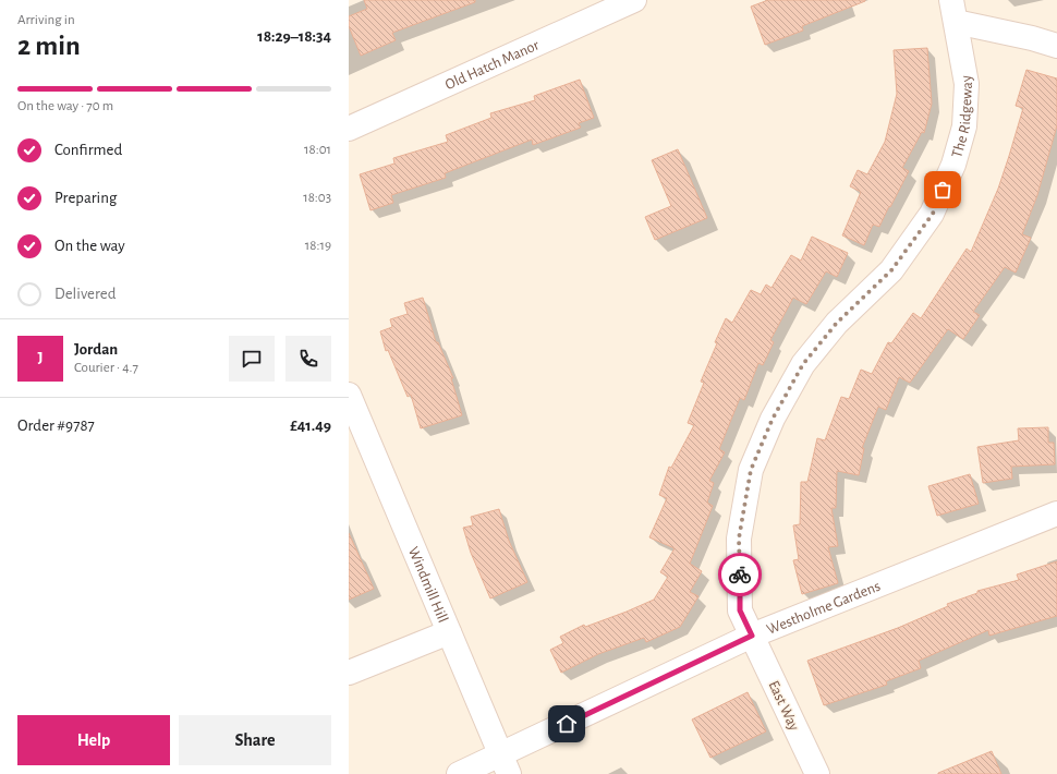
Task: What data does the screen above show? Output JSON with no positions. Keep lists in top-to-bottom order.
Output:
{
  "streets": {
    "street": [
      "Old Hatch Manor",
      "The Ridgeway",
      "Windmill Hill",
      "Westholme Gardens",
      "East Way"
    ]
  },
  "crossings": [
    ["The Ridgeway", "Westholme Gardens"],
    ["The Ridgeway", "East Way"],
    ["Windmill Hill", "Westholme Gardens"],
    ["Westholme Gardens", "East Way"]
  ],
  "page": {
    "heading": ["2 min", "Arriving in", "18:29–18:34"],
    "panel": [
      "Jordan",
      "Courier · 4.7",
      "Order #9787",
      "£41.49"
    ],
    "bar": "On the way · 70 m",
    "list": [
      ["Confirmed", "18:01"],
      ["Preparing", "18:03"],
      ["On the way", "18:19"],
      "Delivered"
    ],
    "round": "J",
    "buttons": ["Help", "Share"]
  }
}
